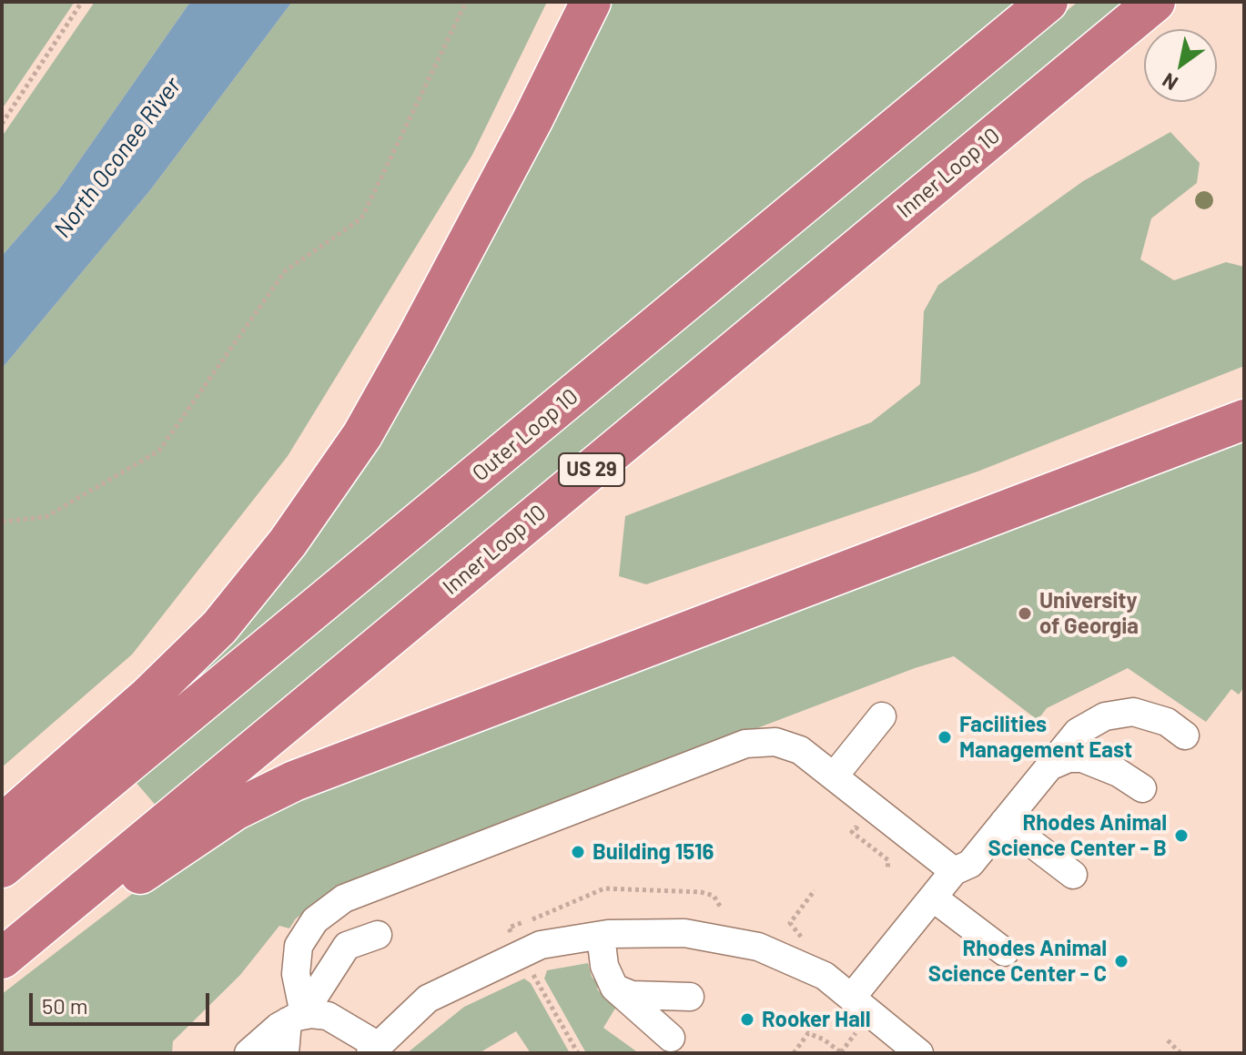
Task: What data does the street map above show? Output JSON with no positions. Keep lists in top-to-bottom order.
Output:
{
  "streets": {
    "highway": ["Inner Loop 10", "Outer Loop 10", "US 29"]
  },
  "water": ["North Oconee River"],
  "places": [
    "University of Georgia",
    "Facilities Management East",
    "Rhodes Animal Science Center - B",
    "Building 1516",
    "Rhodes Animal Science Center - C",
    "Rooker Hall"
  ],
  "scale_bar": "50 m",
  "north": "bottom left"
}
